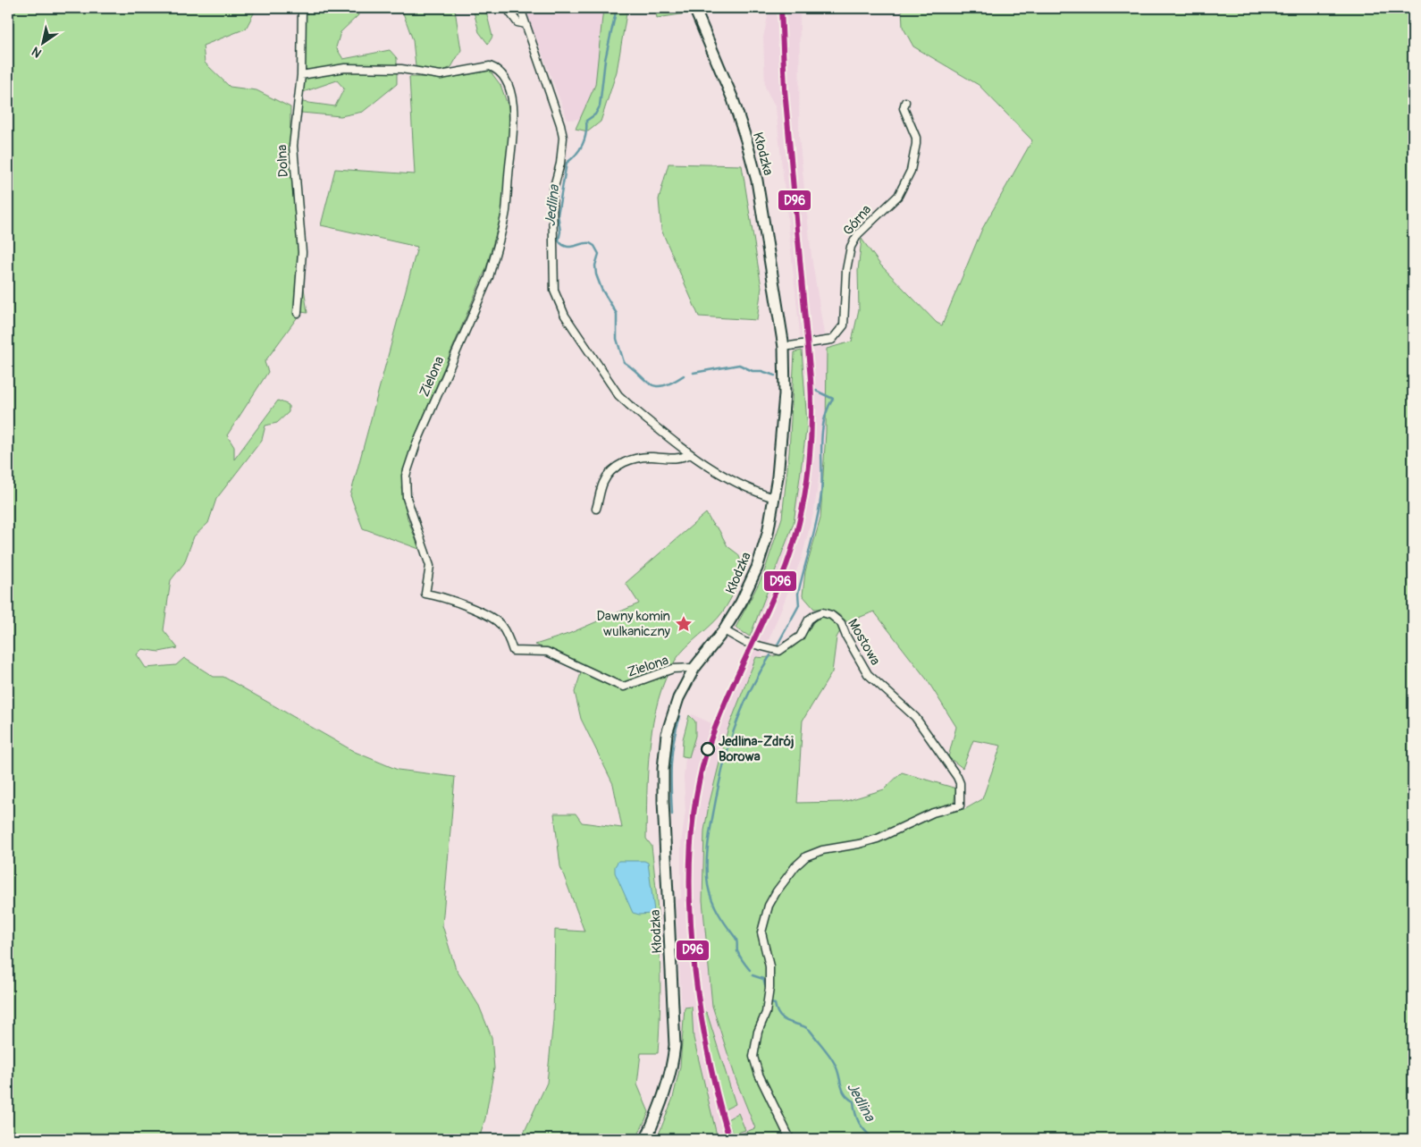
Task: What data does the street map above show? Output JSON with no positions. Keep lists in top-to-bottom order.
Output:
{
  "streets": {
    "main road": ["Kłodzka"],
    "street": [
      "Dolna",
      "Górna",
      "Zielona",
      "Mostowa"
    ]
  },
  "crossings": [
    ["Kłodzka", "Górna"],
    ["Kłodzka", "Zielona"],
    ["Kłodzka", "Mostowa"],
    ["Dolna", "Zielona"]
  ],
  "water": ["Jedlina"],
  "places": {
    "place": ["Dawny komin wulkaniczny"],
    "other": ["Jedlina-Zdrój Borowa"]
  },
  "lines": ["transit line D96"],
  "north": "bottom left"
}
